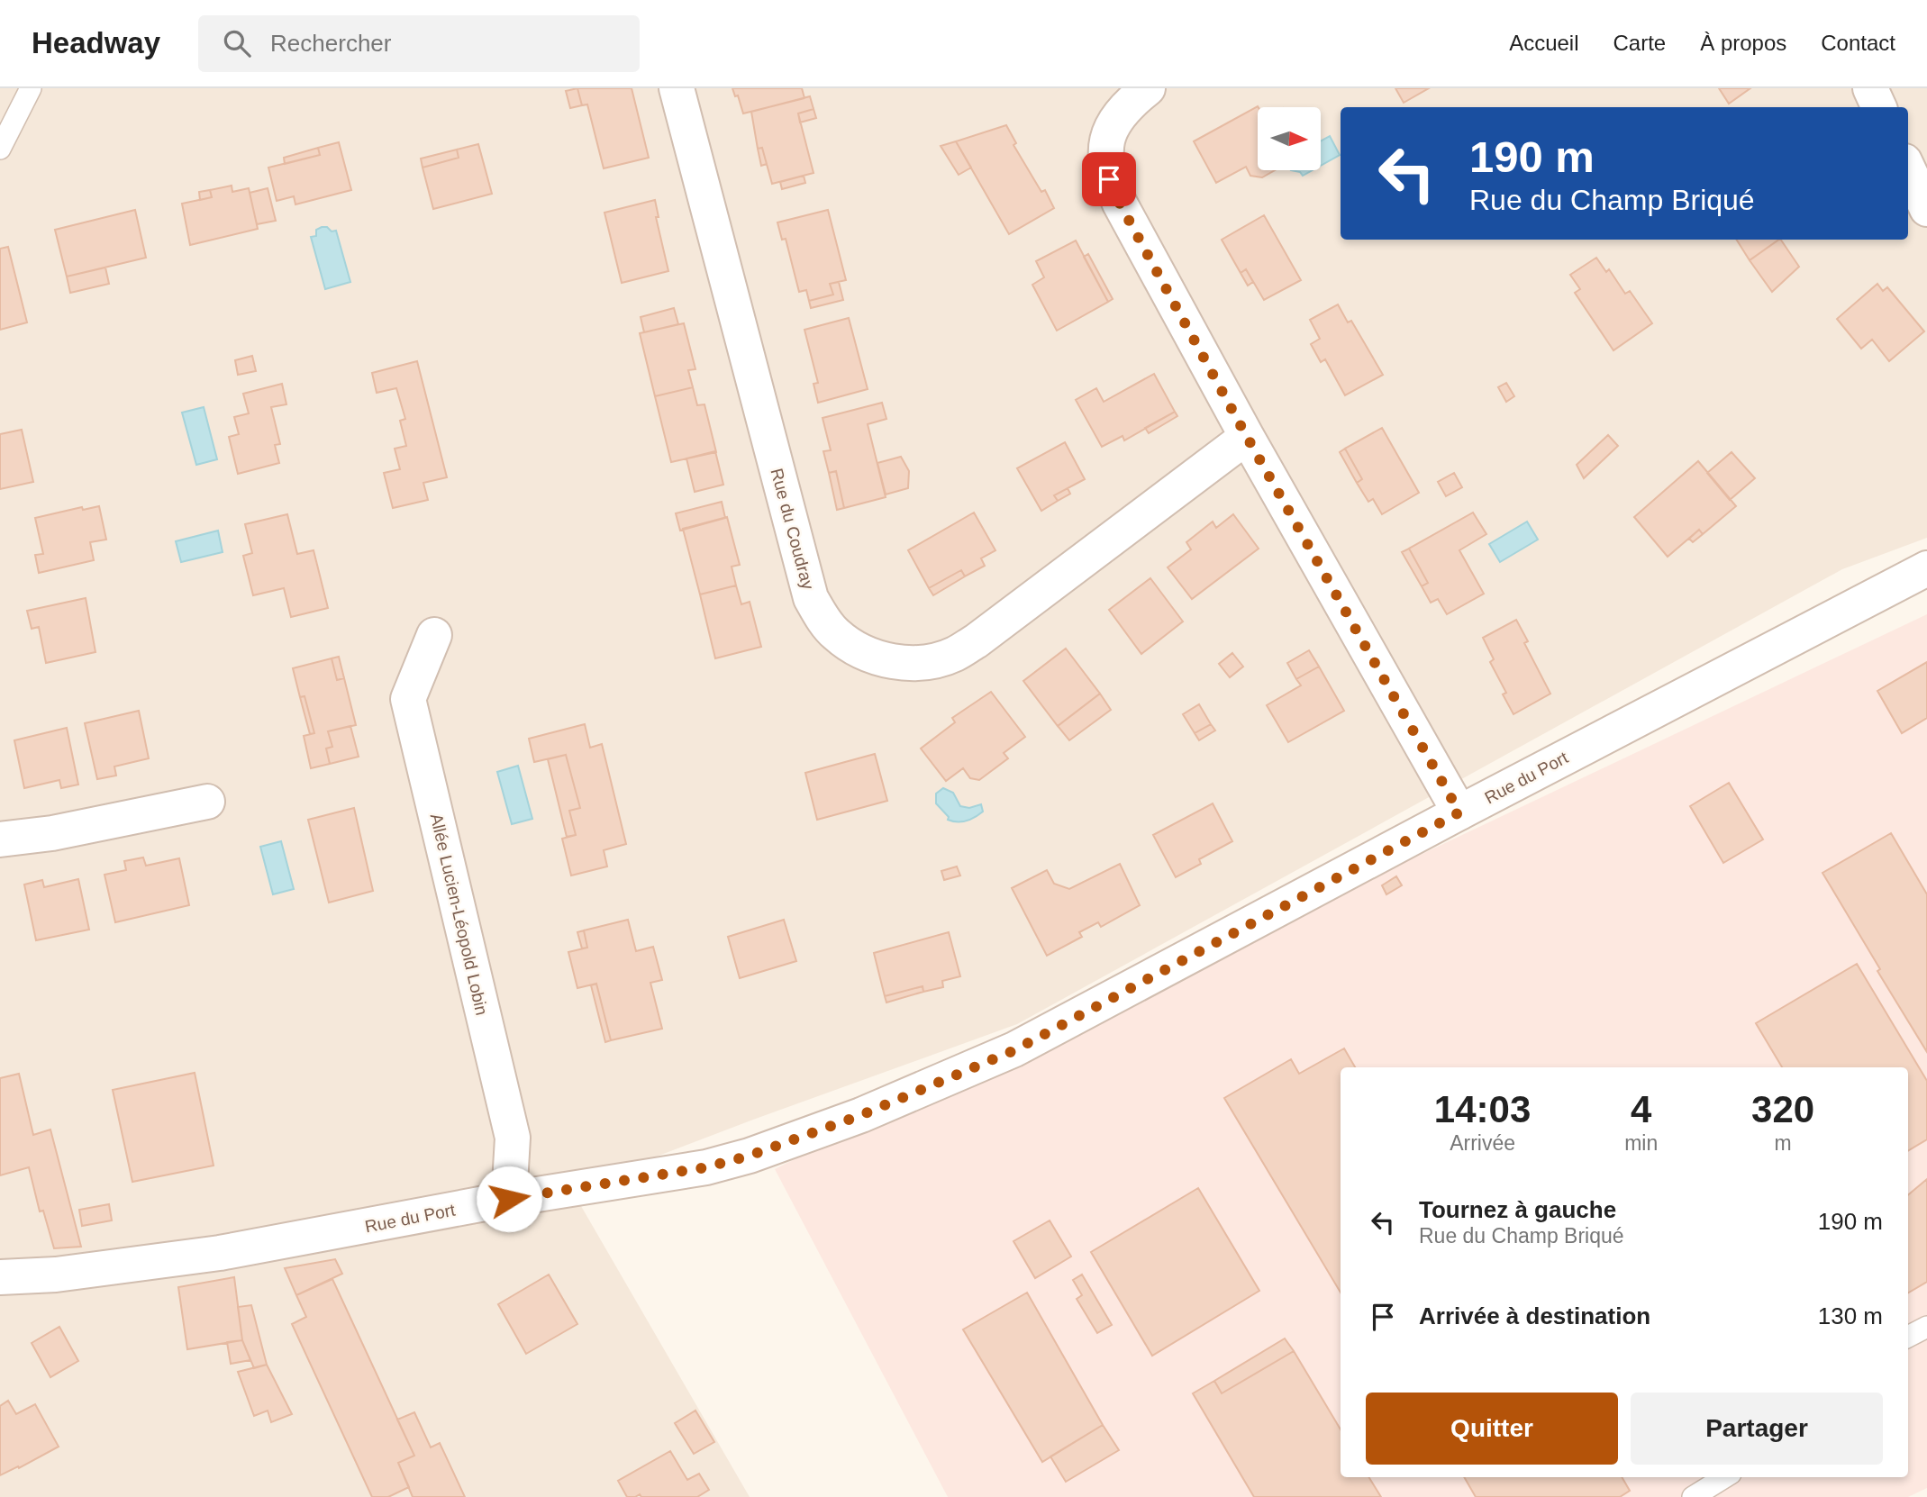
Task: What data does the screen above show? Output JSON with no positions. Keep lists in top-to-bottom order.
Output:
{
  "streets": {
    "street": ["Rue du Coudray", "Rue du Port", "Allée Lucien-Léopold Lobin"]
  },
  "crossings": [
    ["Rue du Port", "Allée Lucien-Léopold Lobin"]
  ],
  "north": "right",
  "page": {
    "header": "Headway",
    "search": "Rechercher",
    "nav": [
      "Accueil",
      "Carte",
      "À propos",
      "Contact"
    ],
    "turn": ["190 m", "Rue du Champ Briqué"],
    "eta": [
      "14:03",
      "Arrivée",
      "4",
      "min",
      "320",
      "m"
    ],
    "list": [
      {
        "name": "Tournez à gauche",
        "note": "Rue du Champ Briqué",
        "value": "190 m"
      },
      {
        "name": "Arrivée à destination",
        "value": "130 m"
      }
    ],
    "buttons": ["Quitter", "Partager"]
  }
}
